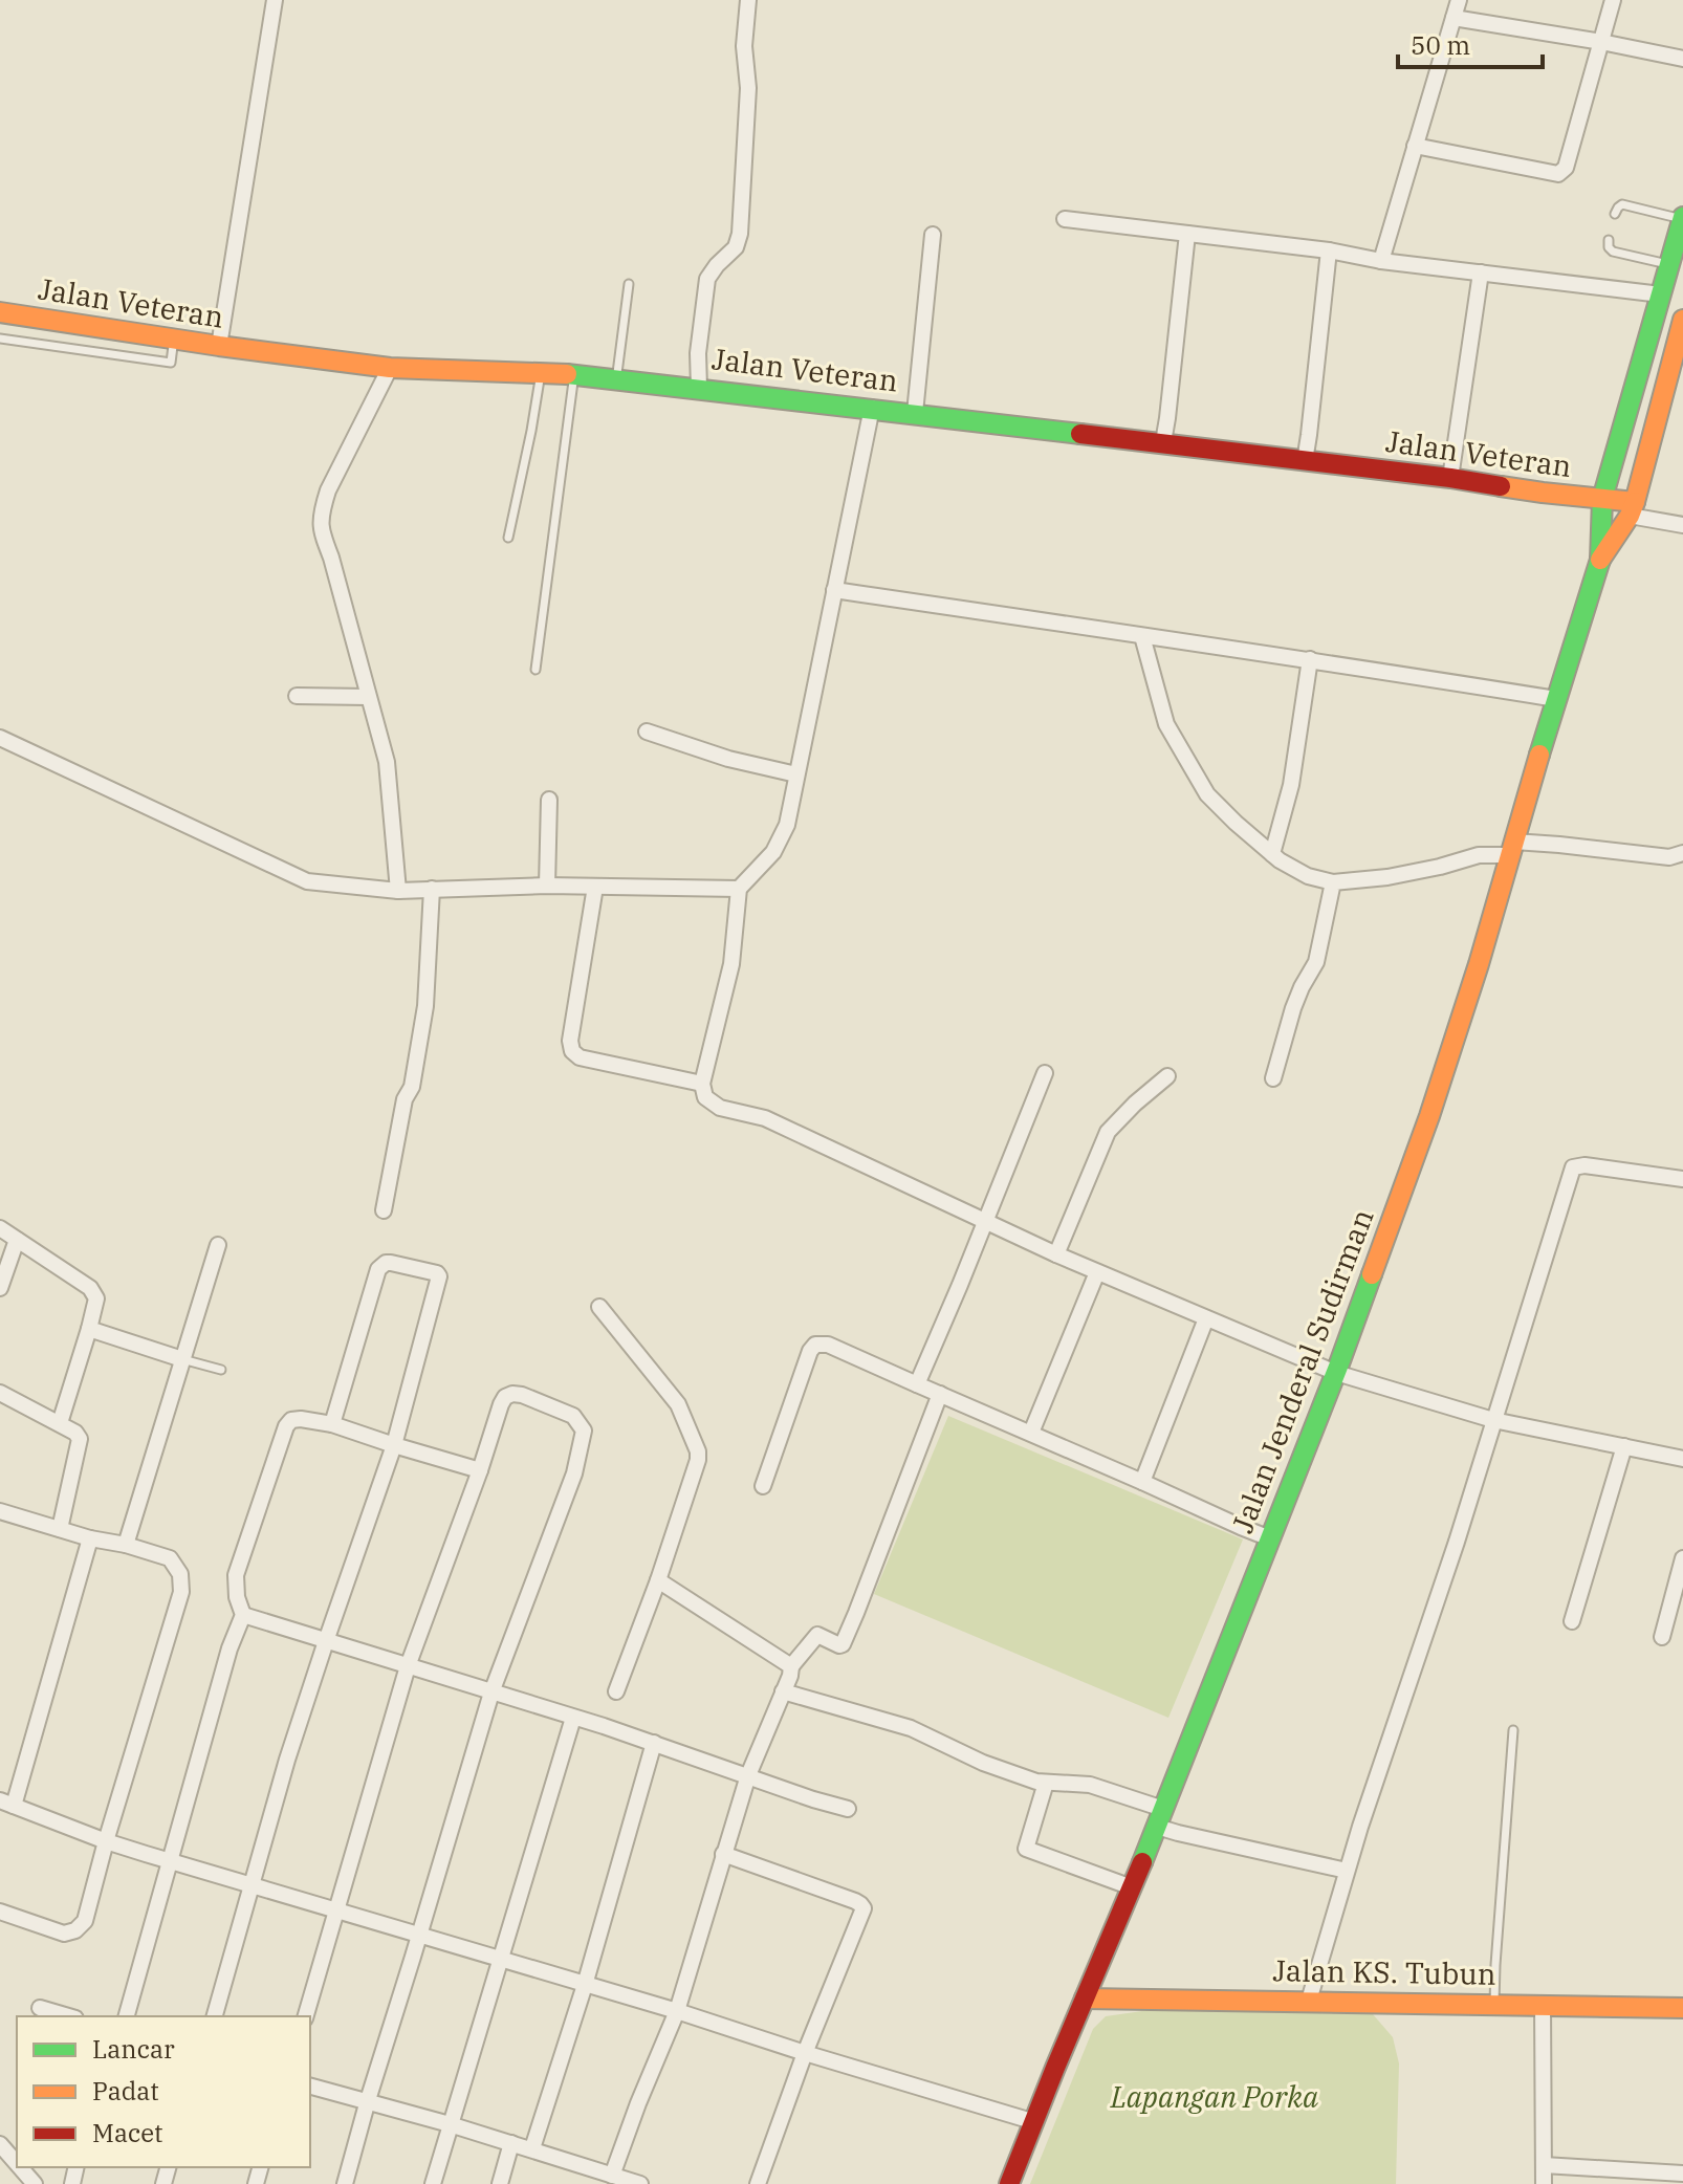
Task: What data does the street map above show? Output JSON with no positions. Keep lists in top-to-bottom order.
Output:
{
  "streets": {
    "main road": ["Jalan Veteran", "Jalan Jenderal Sudirman", "Jalan KS. Tubun"]
  },
  "crossings": [
    ["Jalan Jenderal Sudirman", "Jalan KS. Tubun"]
  ],
  "parks": ["Lapangan Porka"],
  "legend": ["Lancar", "Padat", "Macet"],
  "scale_bar": "50 m"
}
